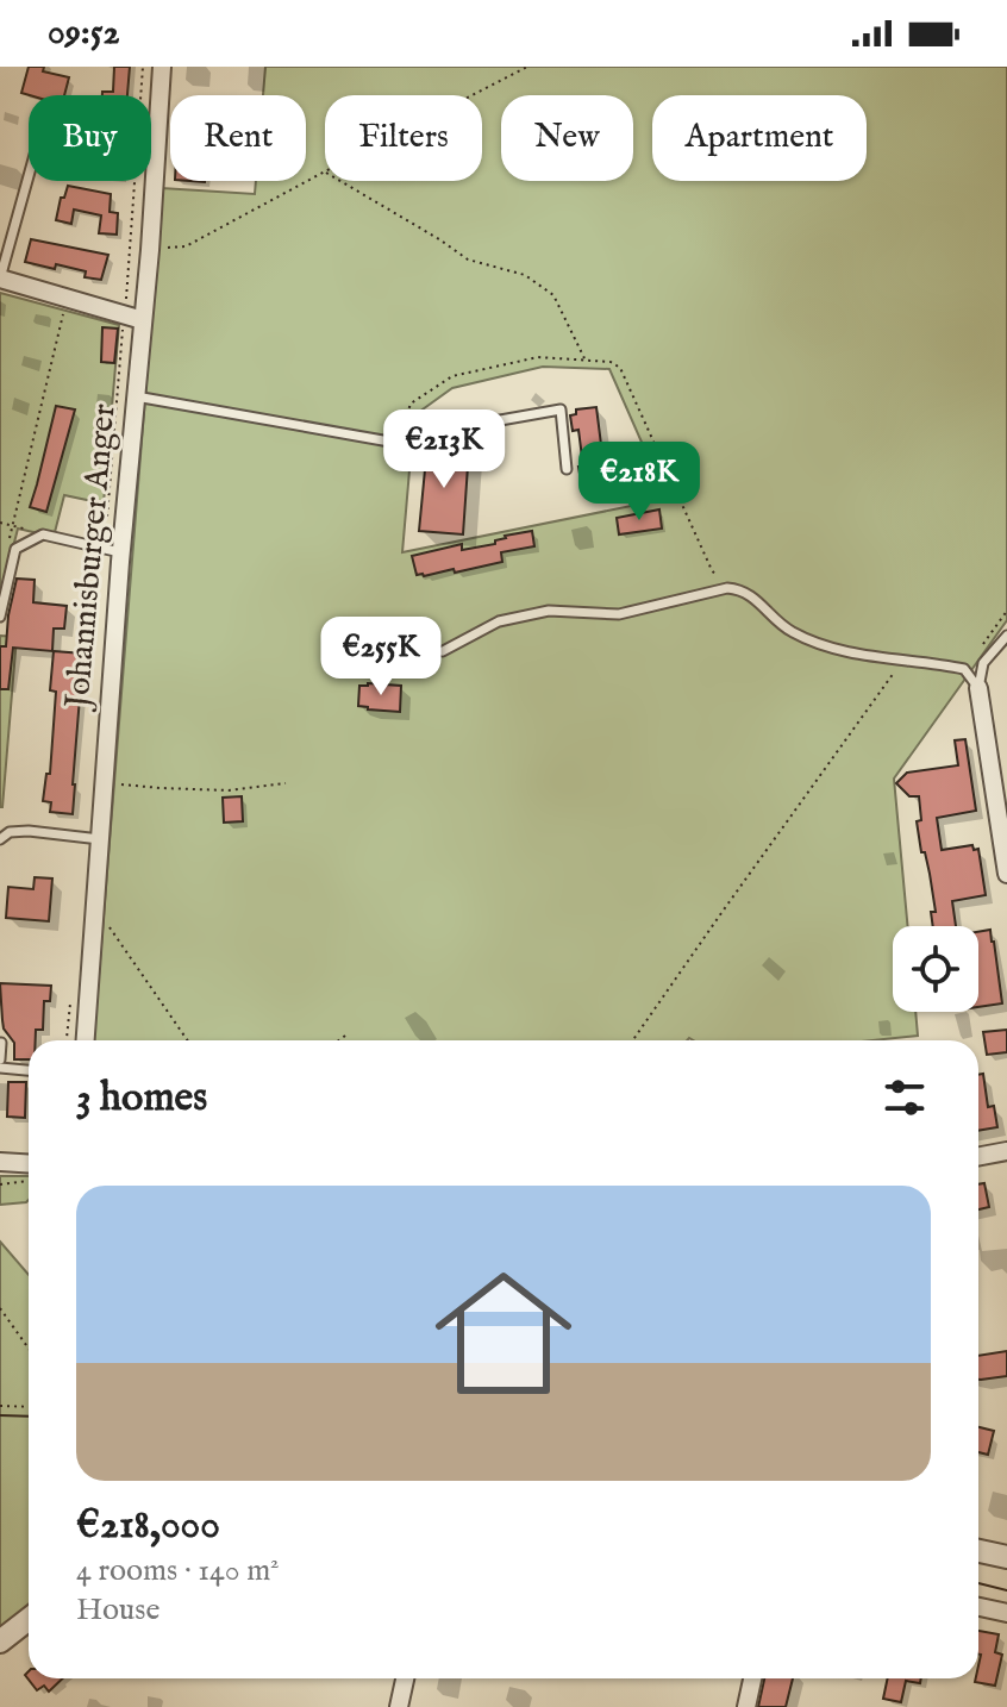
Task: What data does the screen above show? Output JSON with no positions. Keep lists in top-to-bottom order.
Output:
{
  "streets": {
    "street": ["Johannisburger Anger"]
  },
  "page": {
    "status": "09:52",
    "chip": [
      "Buy",
      "Rent",
      "Filters",
      "New",
      "Apartment"
    ],
    "price": ["€213K", "€218K", "€255K"],
    "heading": "3 homes",
    "list": [
      {
        "name": "€218,000",
        "note": "4 rooms · 140 m² · House"
      }
    ]
  }
}
